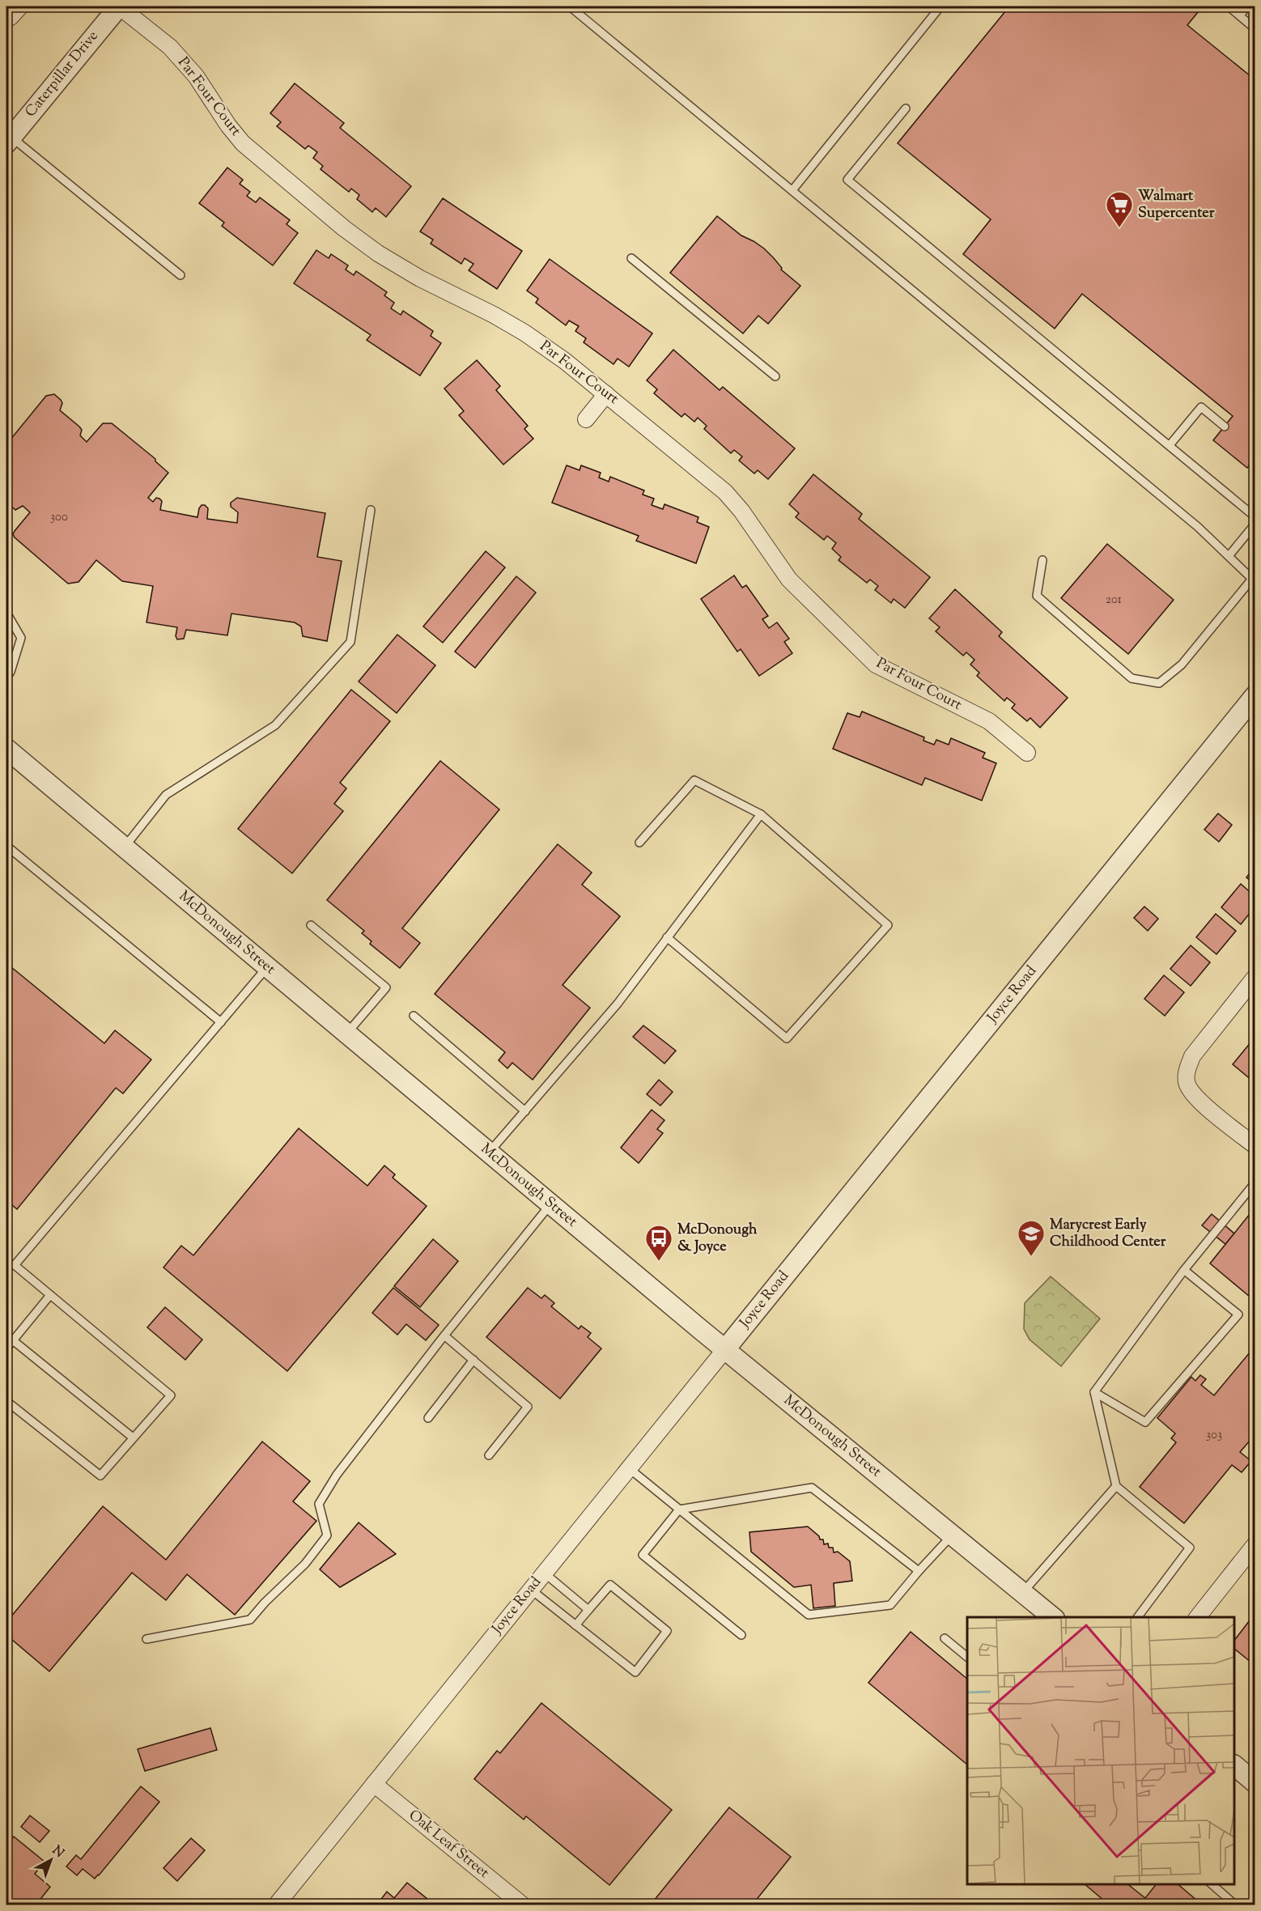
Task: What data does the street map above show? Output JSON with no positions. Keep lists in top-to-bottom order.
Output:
{
  "streets": {
    "street": [
      "Caterpillar Drive",
      "Par Four Court",
      "McDonough Street",
      "Joyce Road",
      "Oak Leaf Street"
    ]
  },
  "crossings": [
    ["Caterpillar Drive", "Par Four Court"],
    ["McDonough Street", "Joyce Road"],
    ["Joyce Road", "Oak Leaf Street"]
  ],
  "places": {
    "supermarket": ["Walmart Supercenter"],
    "school or university": ["Marycrest Early Childhood Center"],
    "bus stop": ["McDonough & Joyce"]
  },
  "house_numbers": ["300", "201", "303"],
  "north": "top right"
}
